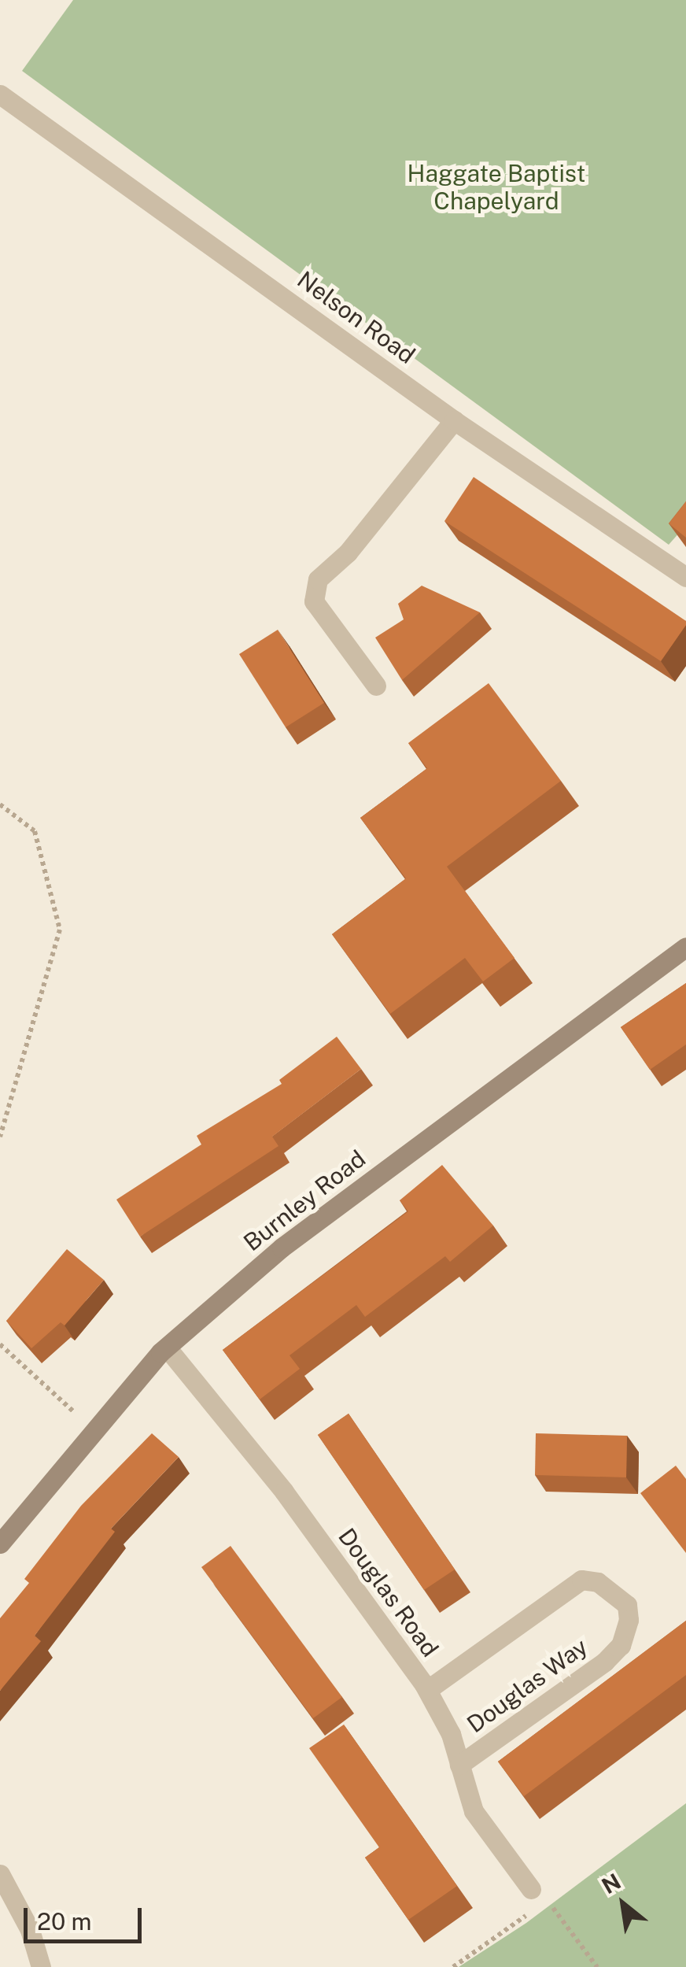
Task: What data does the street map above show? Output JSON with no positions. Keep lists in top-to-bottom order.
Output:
{
  "streets": {
    "street": [
      "Nelson Road",
      "Burnley Road",
      "Douglas Road",
      "Douglas Way"
    ]
  },
  "crossings": [
    ["Burnley Road", "Douglas Road"],
    ["Douglas Road", "Douglas Way"]
  ],
  "parks": ["Haggate Baptist Chapelyard"],
  "scale_bar": "20 m",
  "north": "top left"
}
